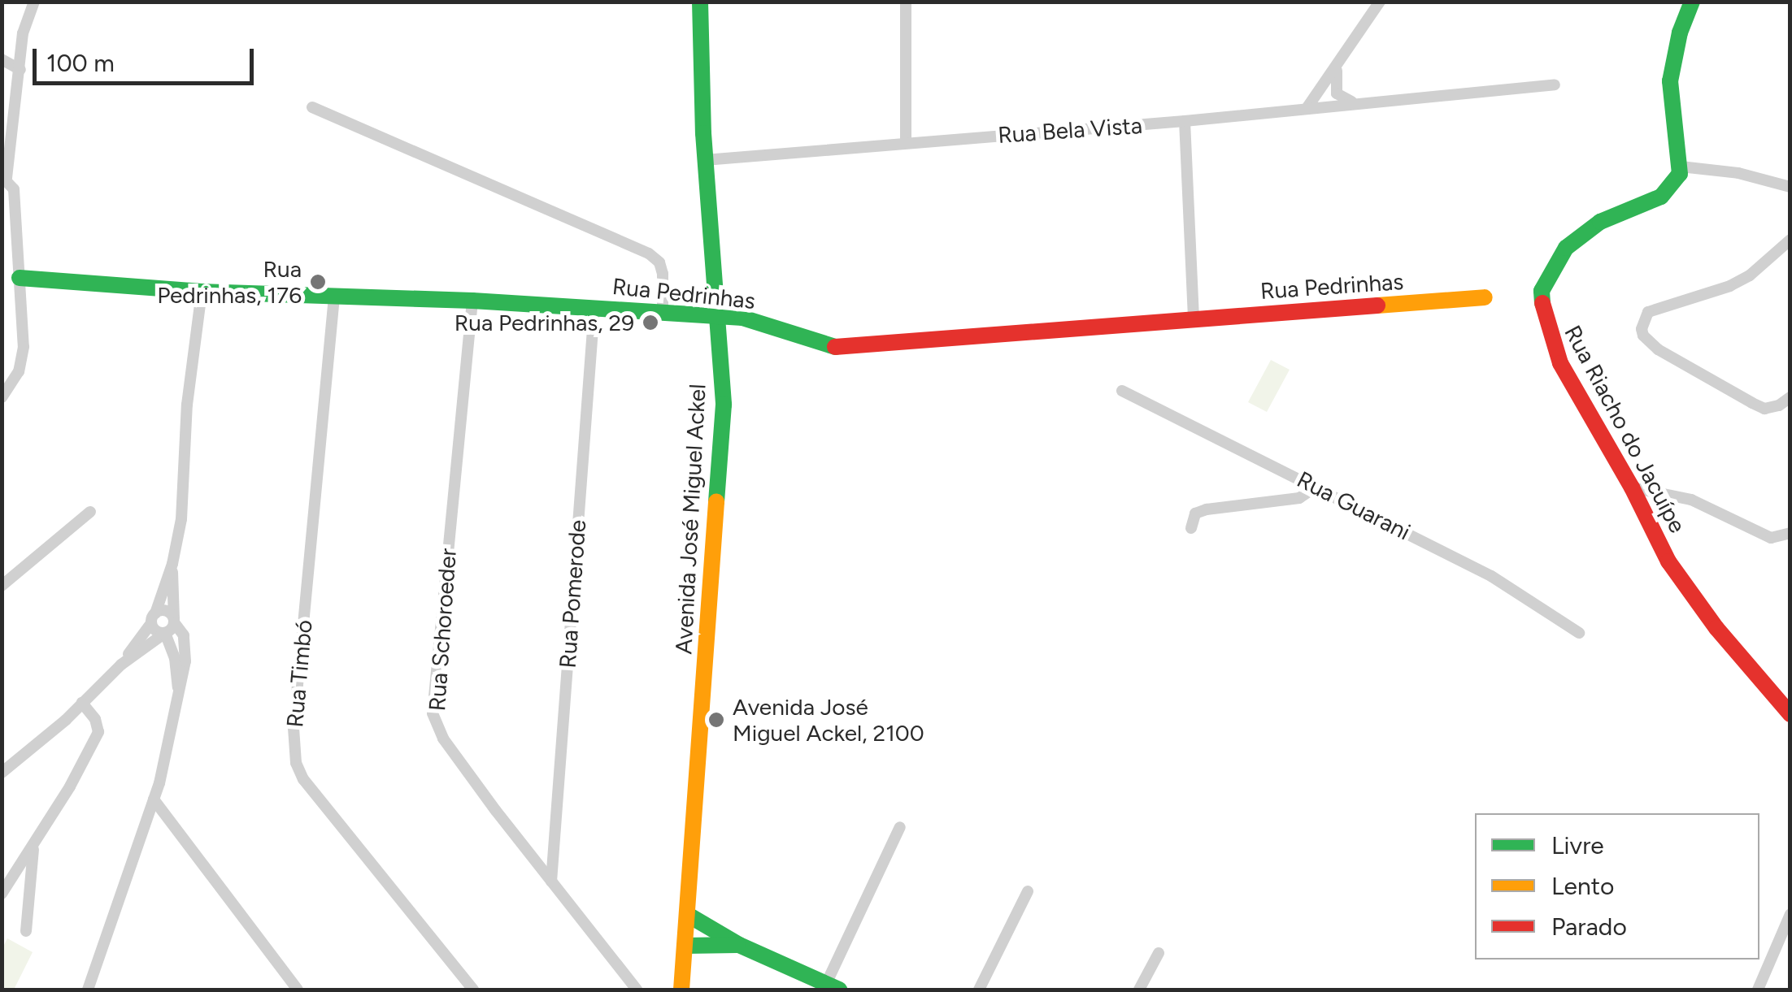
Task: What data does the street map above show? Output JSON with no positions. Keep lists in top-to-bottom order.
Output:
{
  "streets": {
    "street": [
      "Rua Bela Vista",
      "Rua Pedrinhas",
      "Rua Riacho do Jacuípe",
      "Rua Guarani",
      "Avenida José Miguel Ackel",
      "Rua Pomerode",
      "Rua Schoroeder",
      "Rua Timbó"
    ]
  },
  "crossings": [
    ["Rua Bela Vista", "Avenida José Miguel Ackel"],
    ["Rua Pedrinhas", "Avenida José Miguel Ackel"],
    ["Rua Pedrinhas", "Rua Pomerode"],
    ["Rua Pedrinhas", "Rua Schoroeder"],
    ["Rua Pedrinhas", "Rua Timbó"],
    ["Rua Pomerode", "Rua Schoroeder"]
  ],
  "places": ["Rua Pedrinhas, 176", "Rua Pedrinhas, 29", "Avenida José Miguel Ackel, 2100"],
  "legend": ["Livre", "Lento", "Parado"],
  "scale_bar": "100 m"
}
